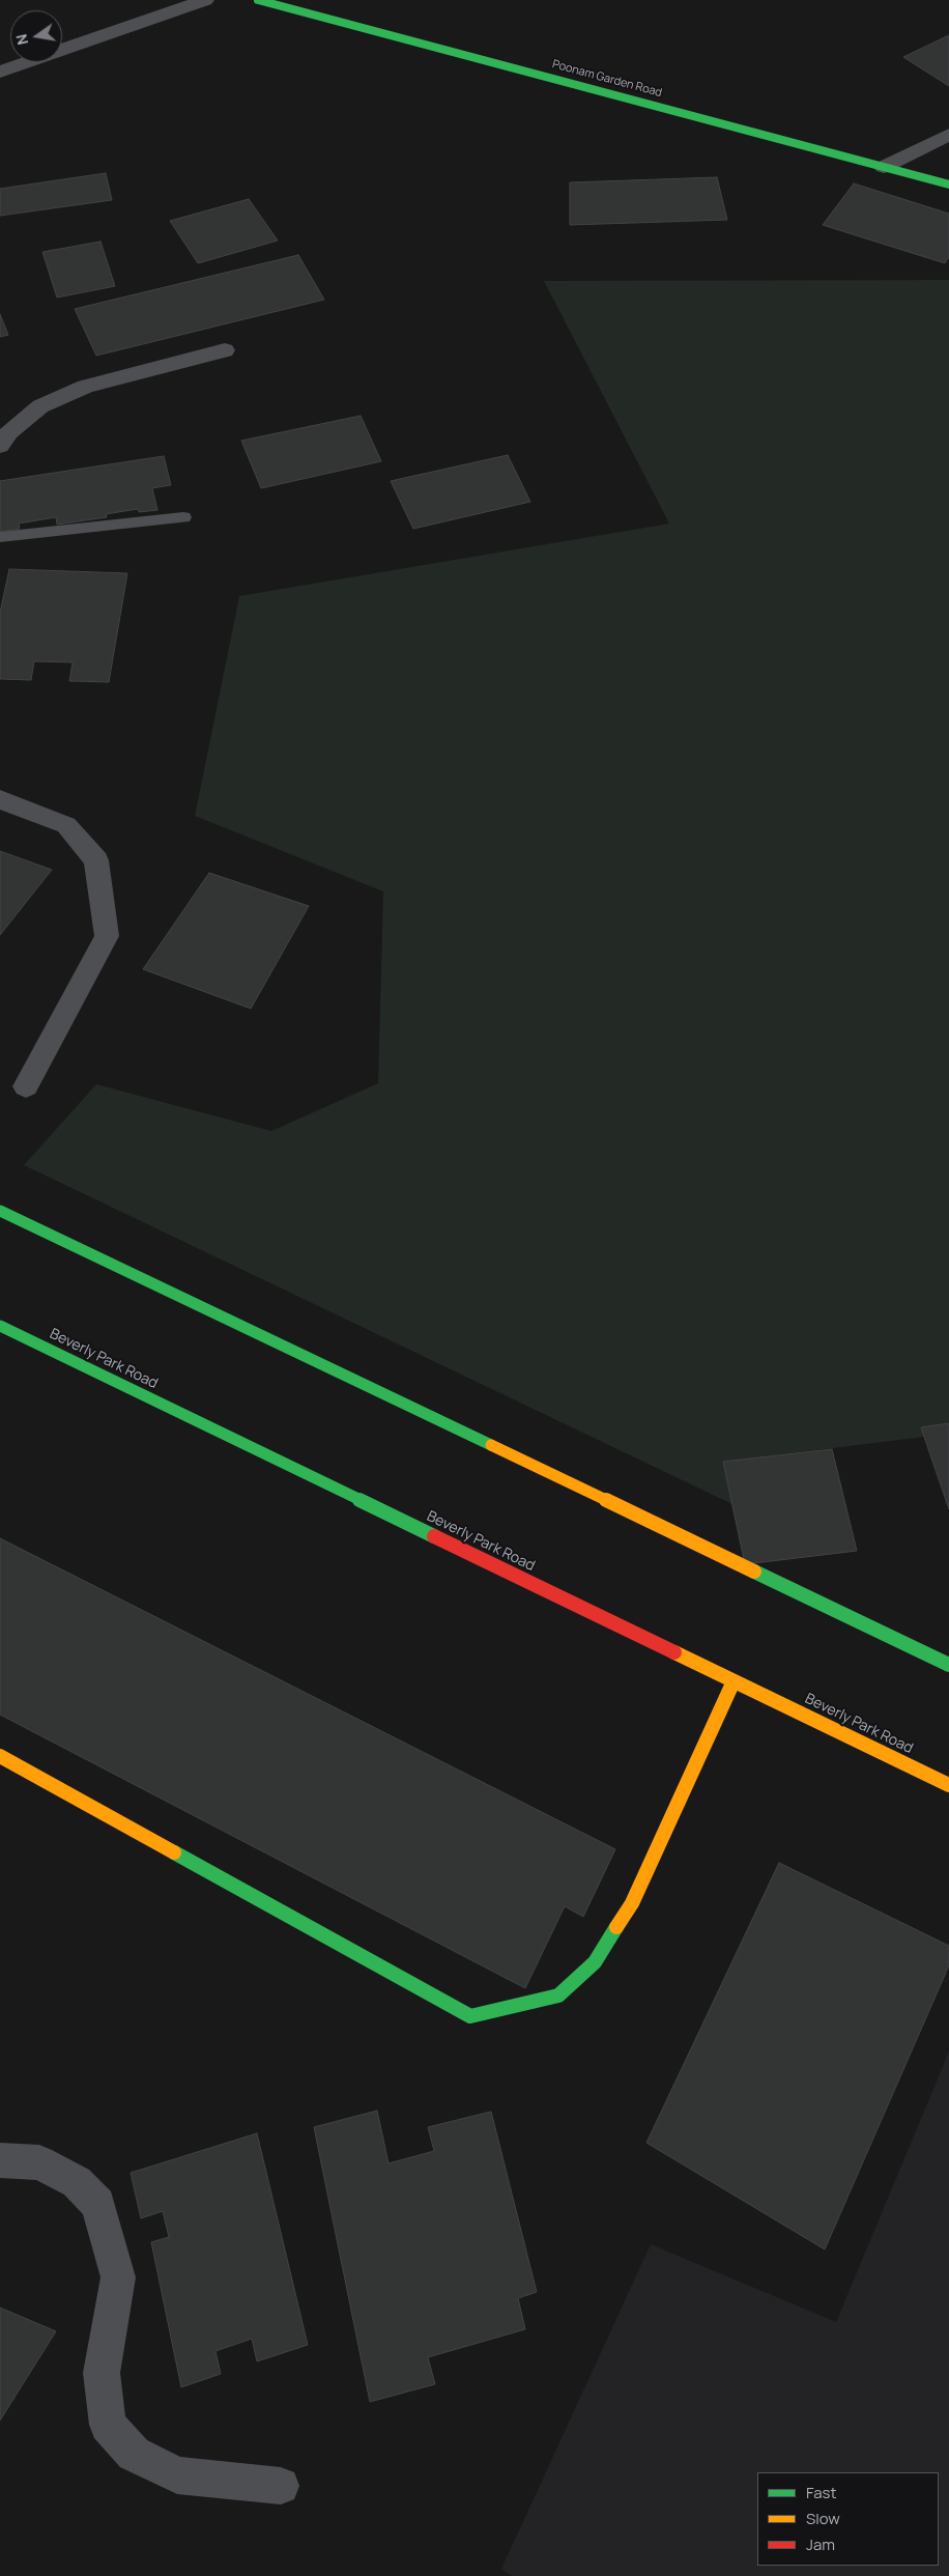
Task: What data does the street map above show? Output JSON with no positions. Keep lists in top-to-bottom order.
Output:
{
  "streets": {
    "main road": ["Poonam Garden Road", "Beverly Park Road"]
  },
  "legend": ["Fast", "Slow", "Jam"],
  "north": "left"
}
